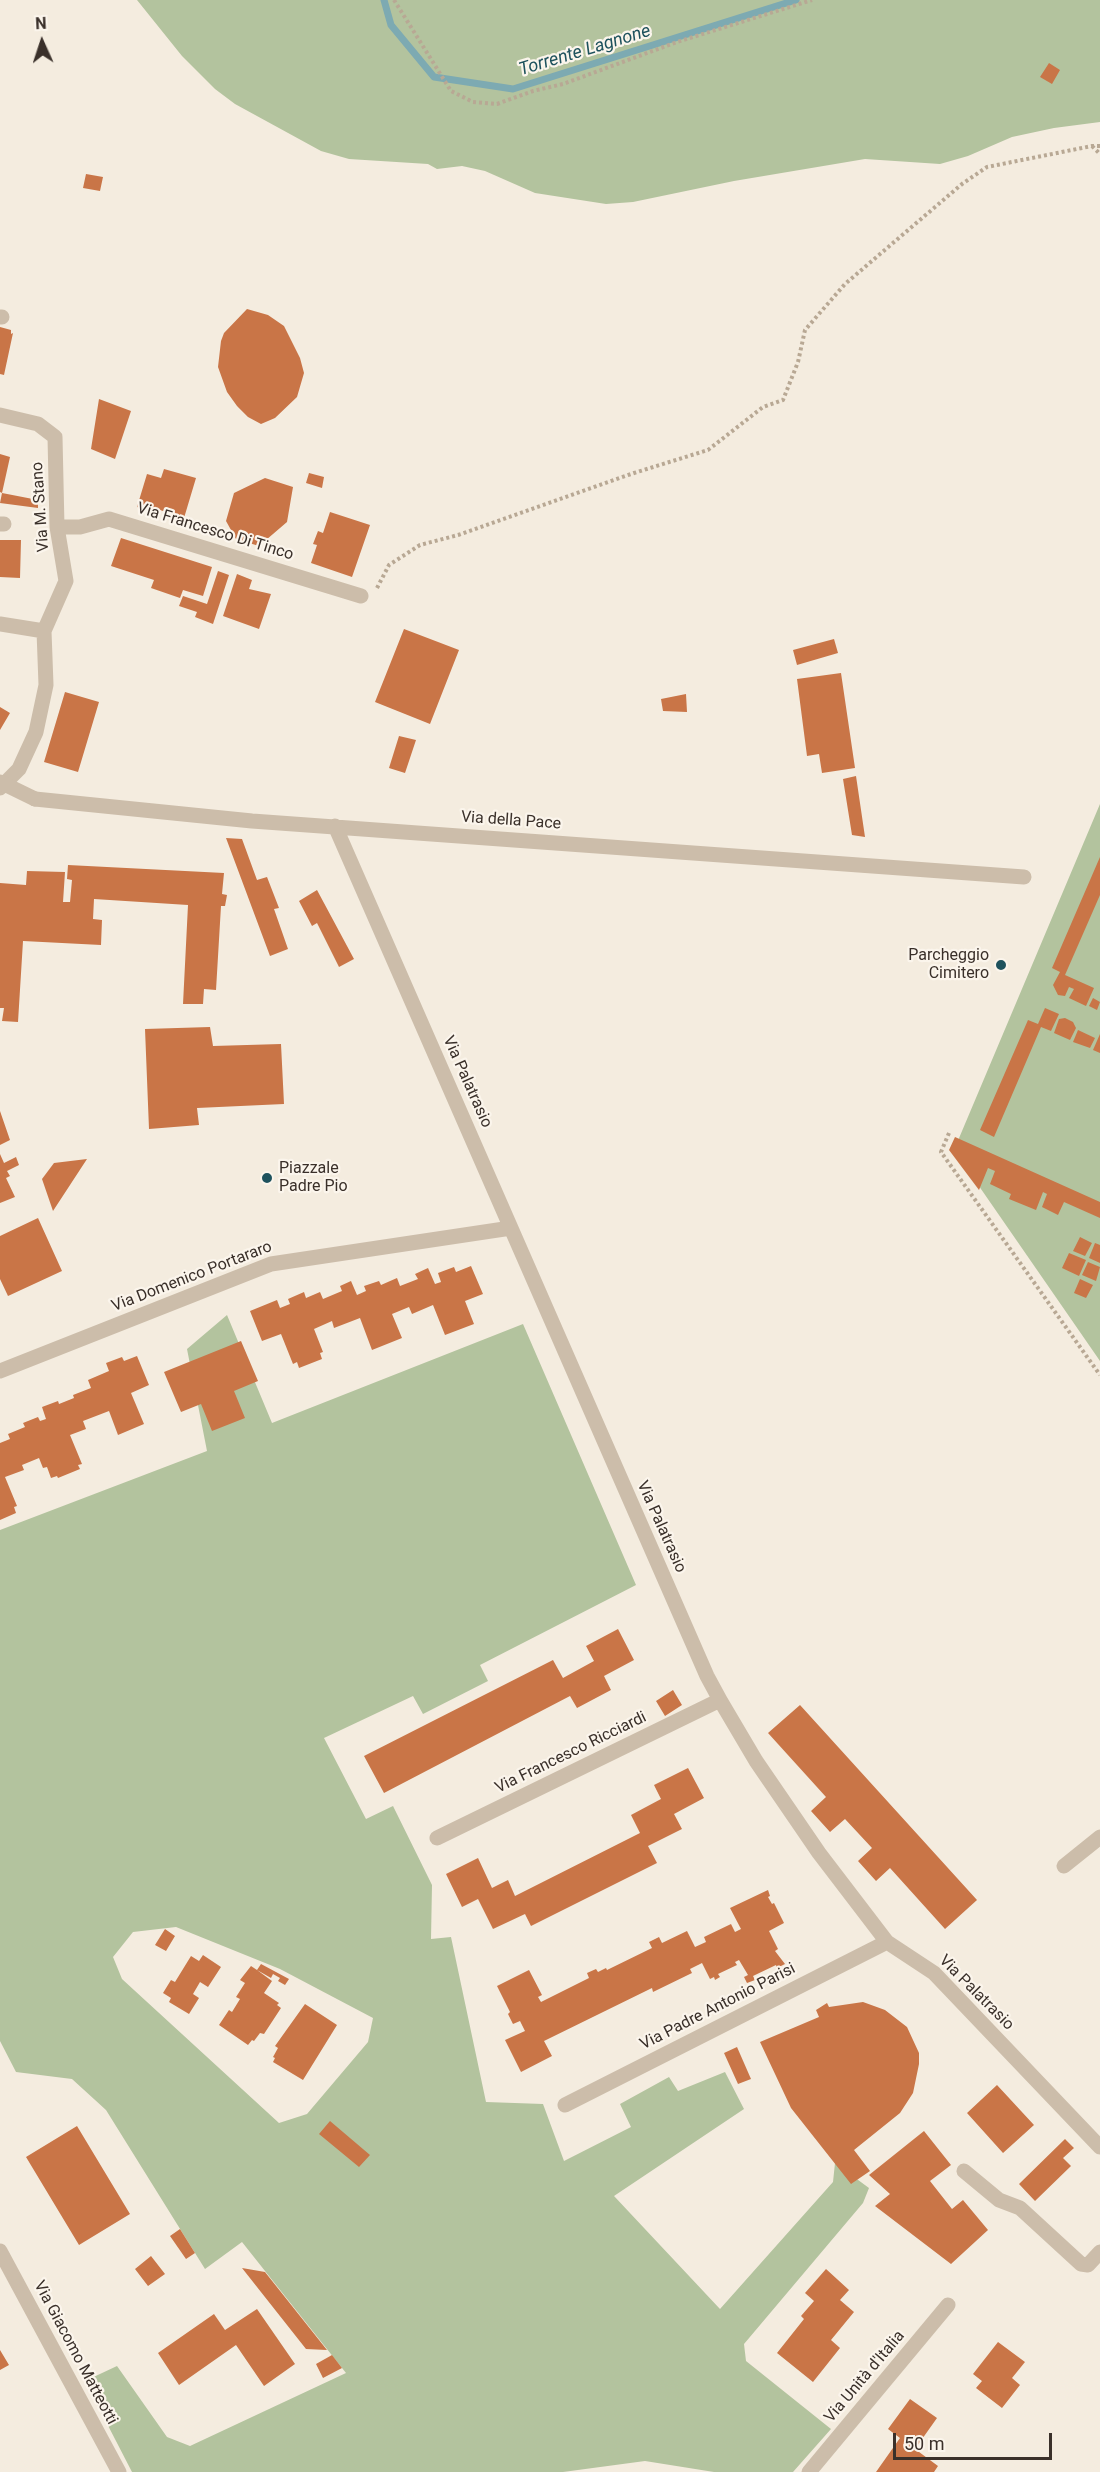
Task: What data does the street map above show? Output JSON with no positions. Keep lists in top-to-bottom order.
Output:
{
  "streets": {
    "street": [
      "Via M. Stano",
      "Via Francesco Di Tinco",
      "Via della Pace",
      "Via Palatrasio",
      "Via Domenico Portararo",
      "Via Francesco Ricciardi",
      "Via Padre Antonio Parisi",
      "Via Giacomo Matteotti",
      "Via Unità d'Italia"
    ]
  },
  "crossings": [
    ["Via M. Stano", "Via Francesco Di Tinco"],
    ["Via della Pace", "Via Palatrasio"],
    ["Via Palatrasio", "Via Domenico Portararo"],
    ["Via Palatrasio", "Via Francesco Ricciardi"],
    ["Via Palatrasio", "Via Padre Antonio Parisi"]
  ],
  "water": ["Torrente Lagnone"],
  "places": ["Parcheggio Cimitero", "Piazzale Padre Pio"],
  "scale_bar": "50 m",
  "north": "top"
}
